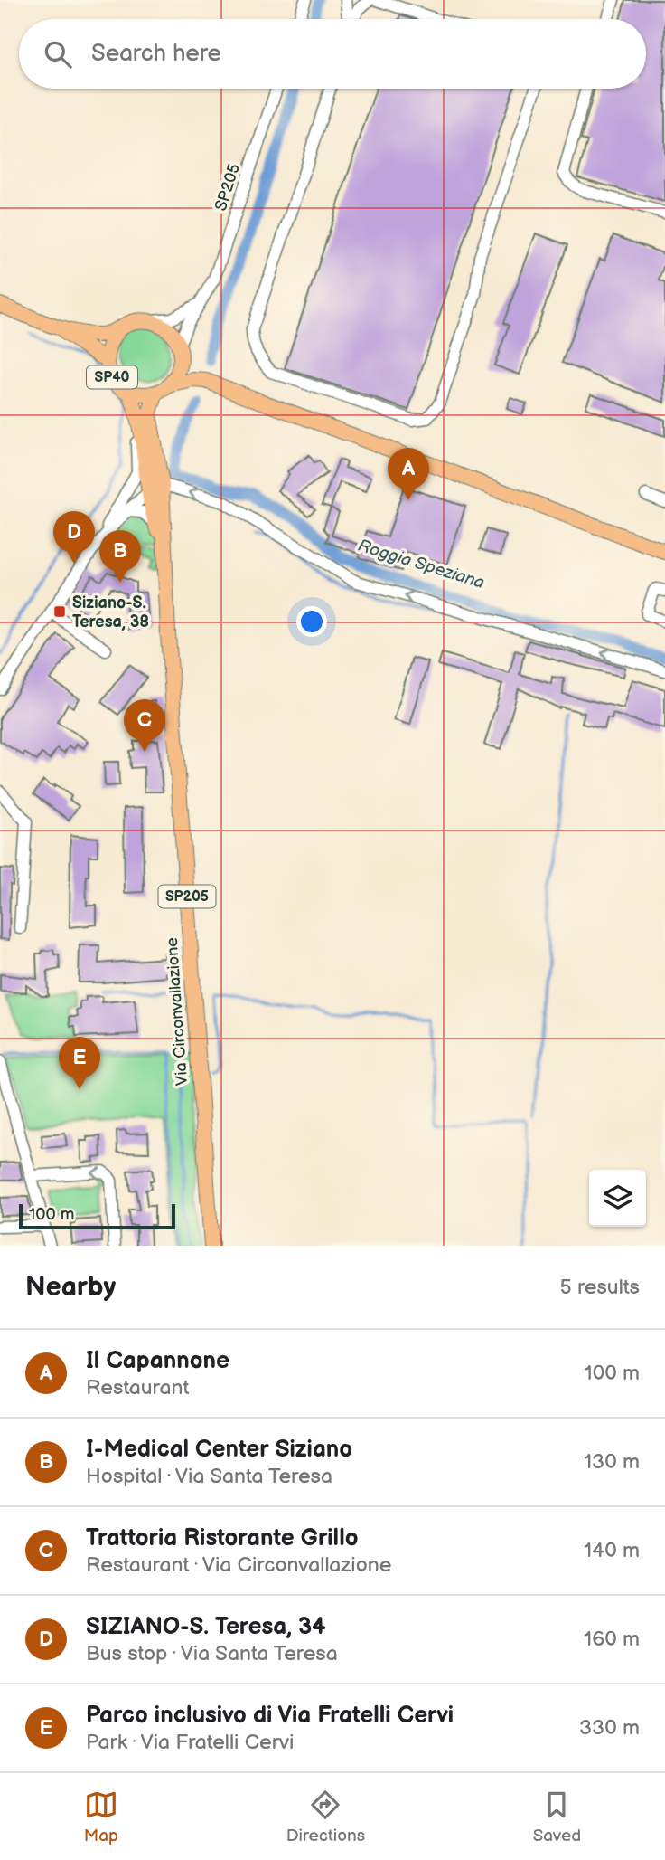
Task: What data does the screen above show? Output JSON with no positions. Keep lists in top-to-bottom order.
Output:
{
  "streets": {
    "main road": ["SP205", "SP40", "Via Circonvallazione"]
  },
  "crossings": [
    ["SP205", "SP40"],
    ["SP205", "Via Circonvallazione"]
  ],
  "water": ["Roggia Speziana"],
  "places": {
    "transit": ["Siziano-S. Teresa, 38"]
  },
  "scale_bar": "100 m",
  "page": {
    "search": "Search here",
    "pins": [
      "A",
      "D",
      "B",
      "C",
      "E"
    ],
    "scale": "100 m",
    "heading": ["Nearby", "5 results"],
    "list": [
      {
        "mark": "A",
        "name": "Il Capannone",
        "note": "Restaurant",
        "value": "100 m"
      },
      {
        "mark": "B",
        "name": "I-Medical Center Siziano",
        "note": "Hospital · Via Santa Teresa",
        "value": "130 m"
      },
      {
        "mark": "C",
        "name": "Trattoria Ristorante Grillo",
        "note": "Restaurant · Via Circonvallazione",
        "value": "140 m"
      },
      {
        "mark": "D",
        "name": "SIZIANO-S. Teresa, 34",
        "note": "Bus stop · Via Santa Teresa",
        "value": "160 m"
      },
      {
        "mark": "E",
        "name": "Parco inclusivo di Via Fratelli Cervi",
        "note": "Park · Via Fratelli Cervi",
        "value": "330 m"
      }
    ],
    "nav": ["Map", "Directions", "Saved"]
  }
}
